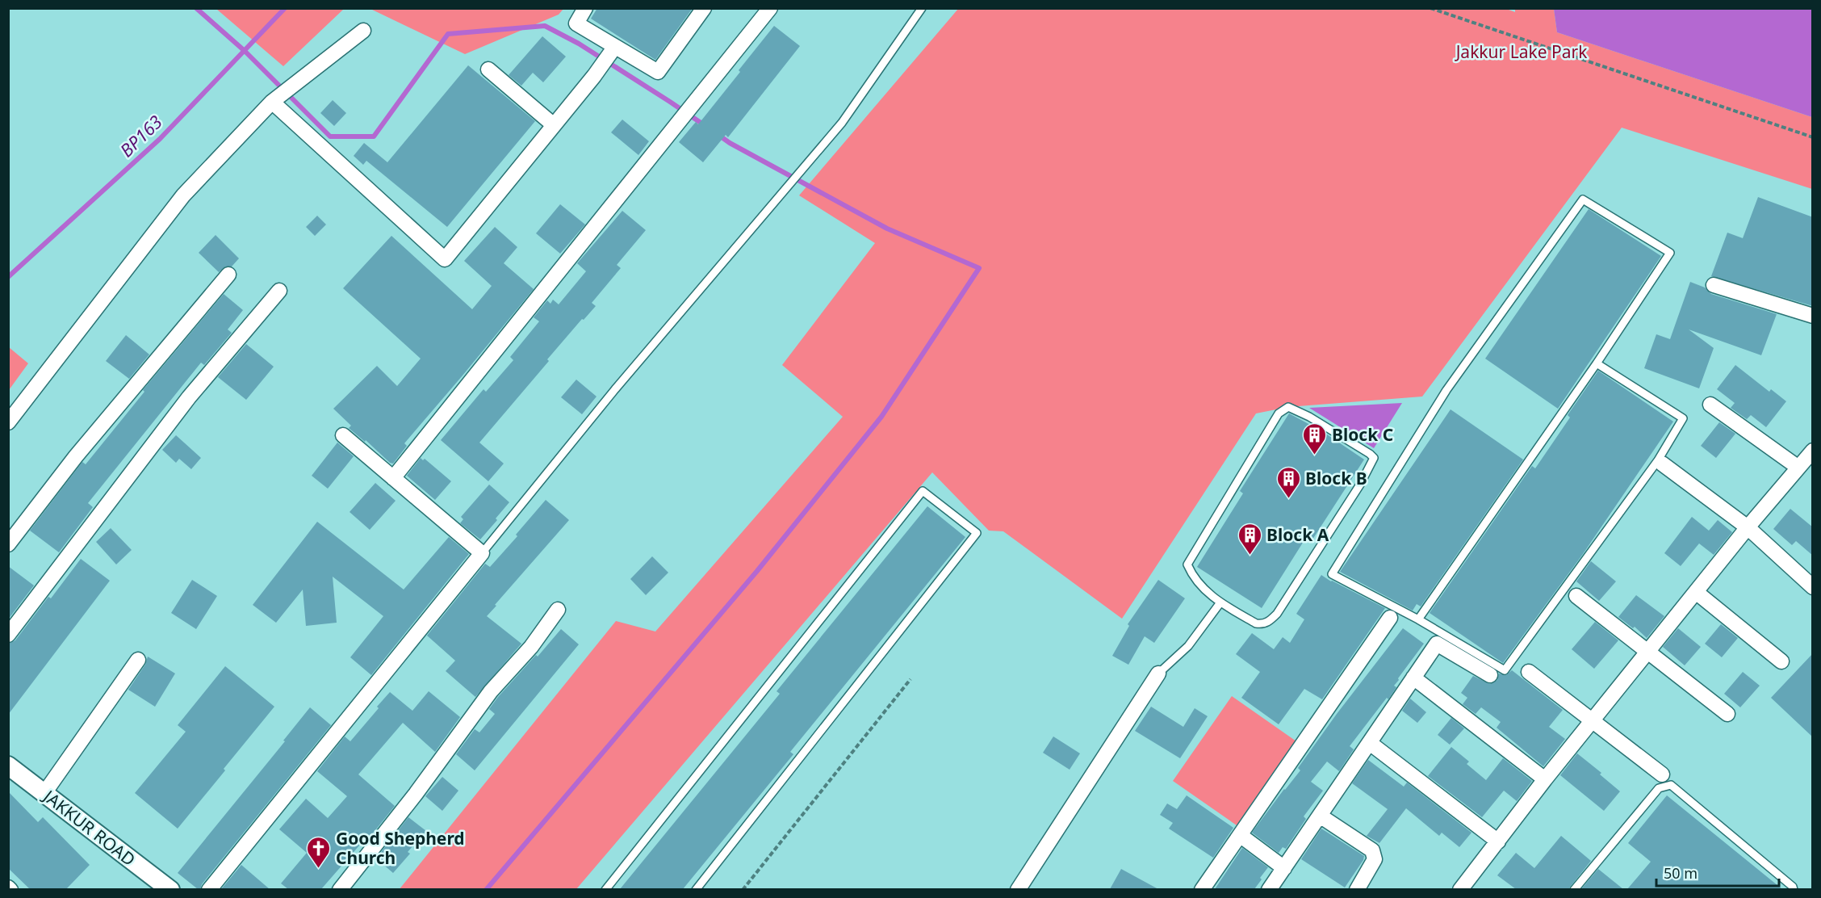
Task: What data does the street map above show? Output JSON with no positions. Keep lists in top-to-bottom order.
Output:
{
  "streets": {
    "street": ["JAKKUR ROAD"]
  },
  "water": ["BP163"],
  "parks": ["Jakkur Lake Park"],
  "places": {
    "building": ["Block C", "Block B", "Block A"],
    "church": ["Good Shepherd Church"]
  },
  "scale_bar": "50 m"
}
